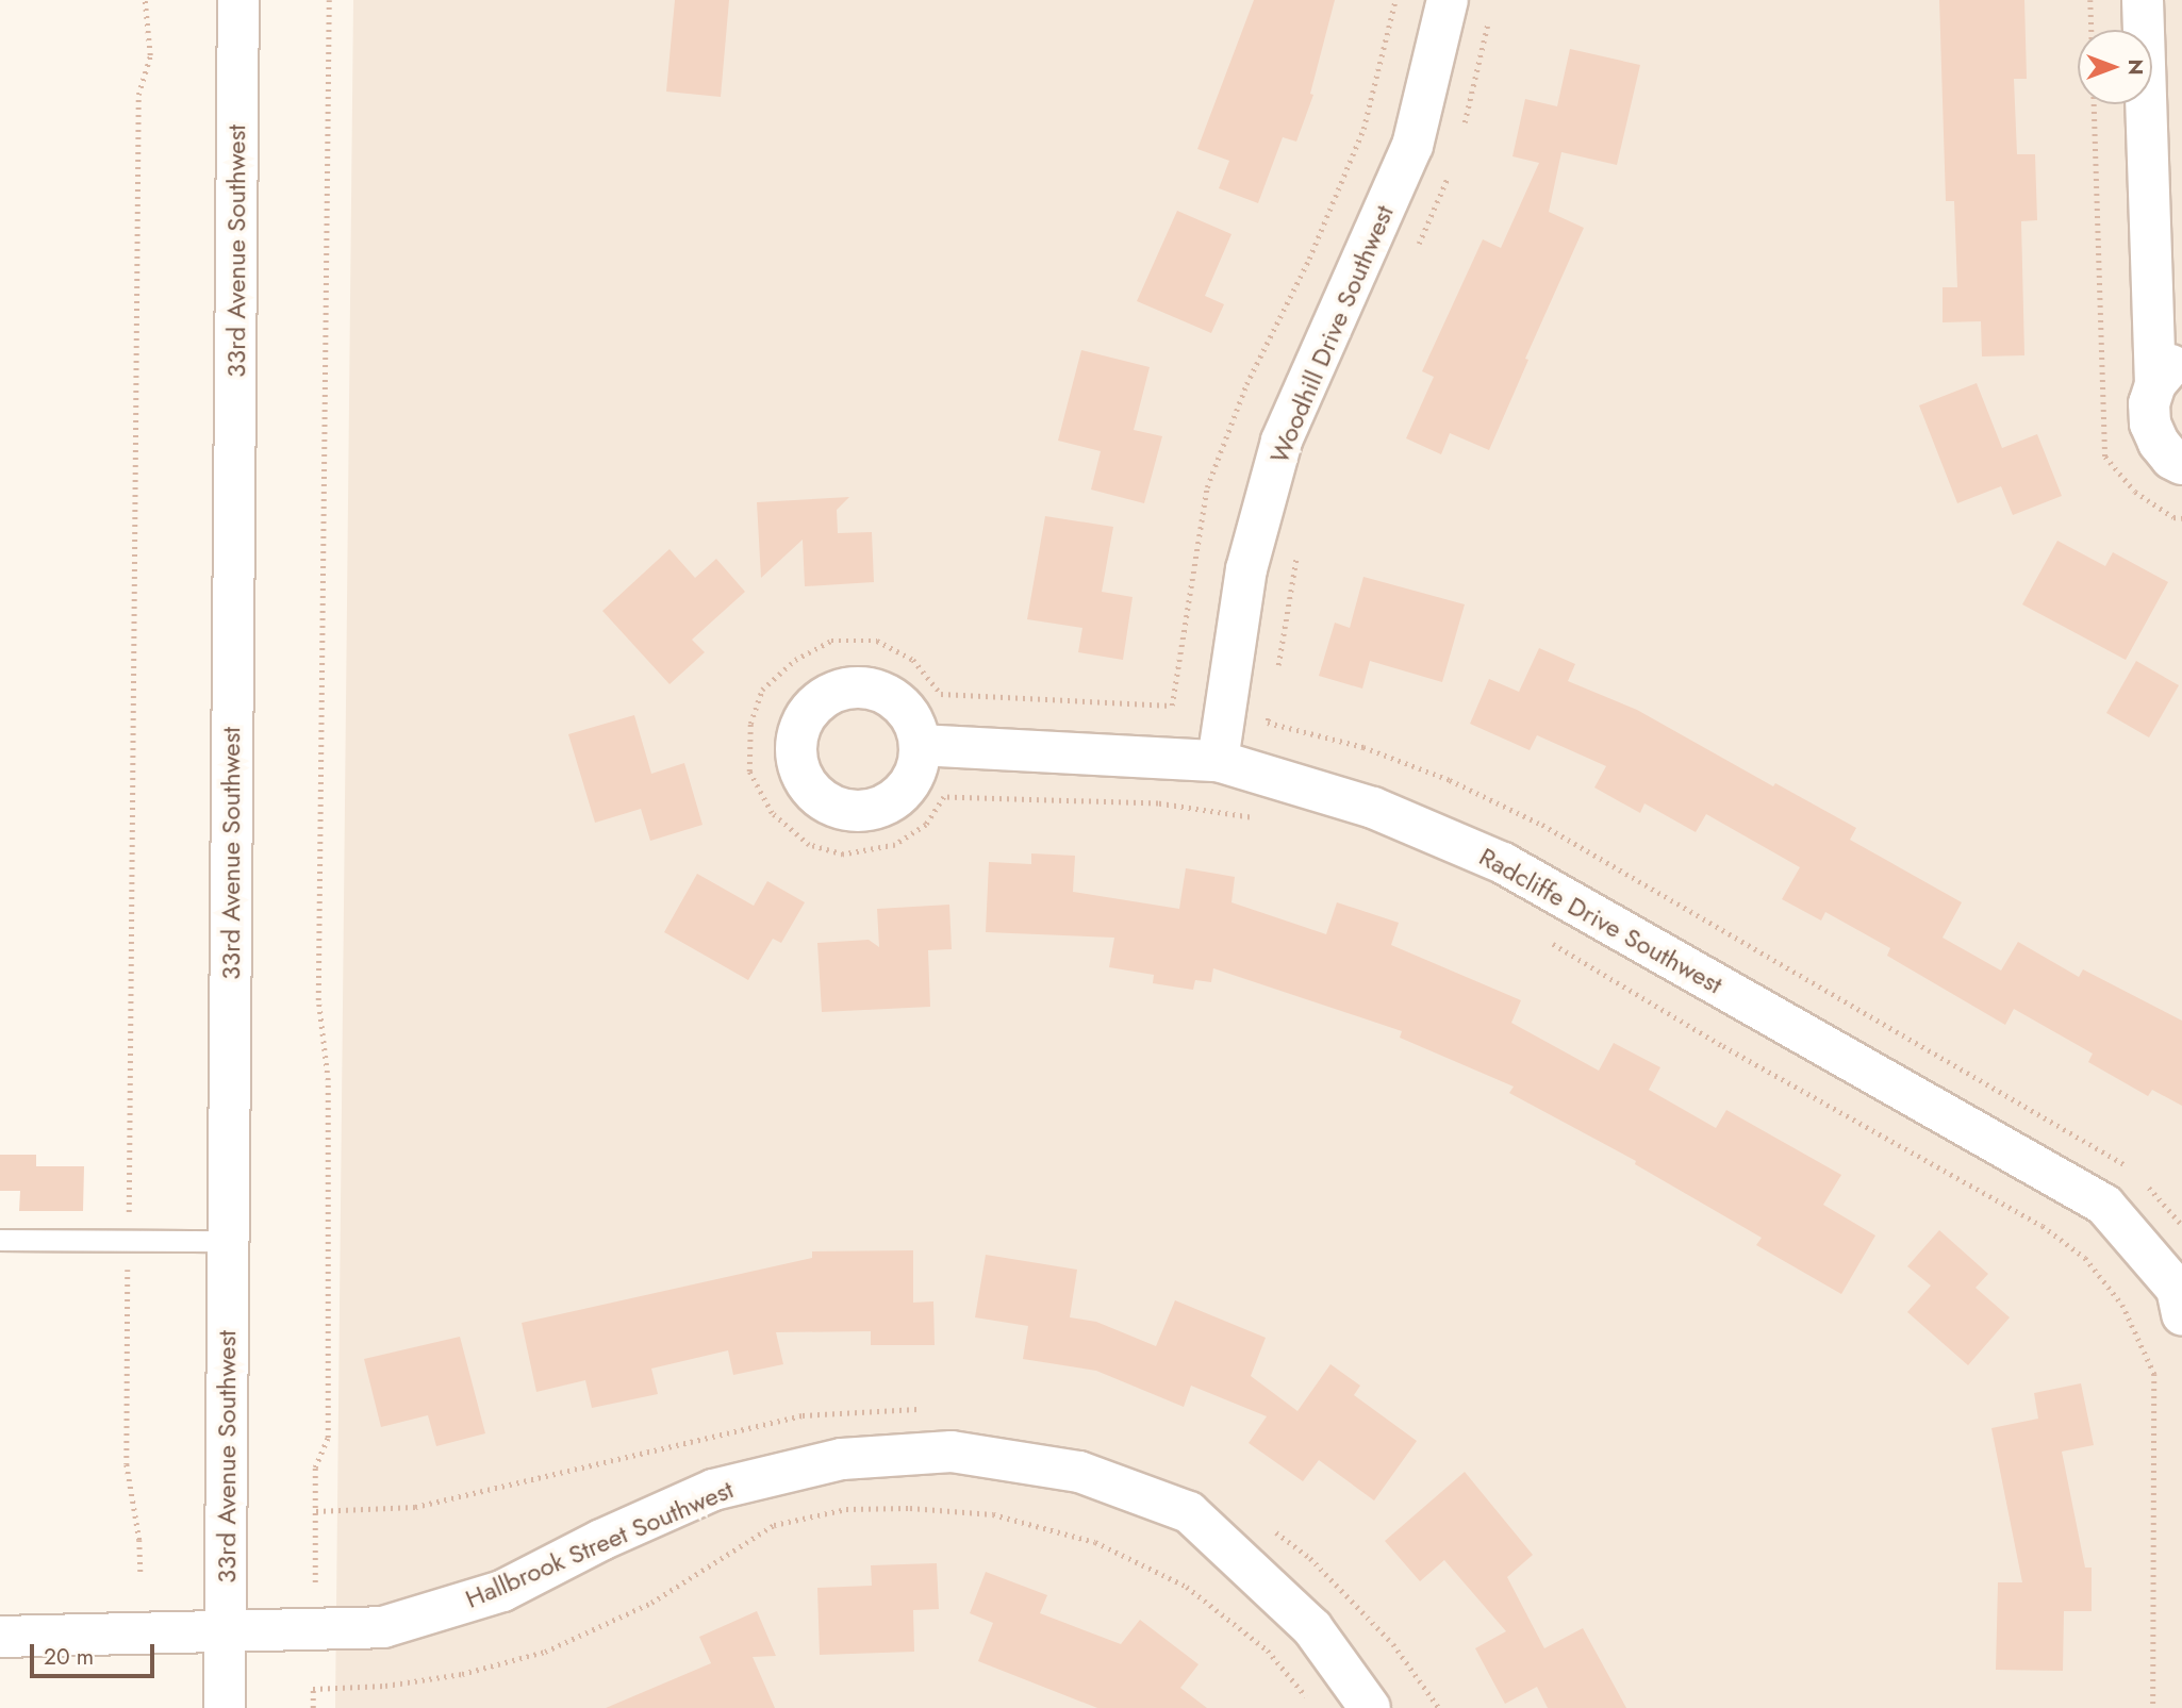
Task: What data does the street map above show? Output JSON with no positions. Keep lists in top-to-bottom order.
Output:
{
  "streets": {
    "street": [
      "33rd Avenue Southwest",
      "Woodhill Drive Southwest",
      "Radcliffe Drive Southwest",
      "Hallbrook Street Southwest"
    ]
  },
  "crossings": [
    ["33rd Avenue Southwest", "Hallbrook Street Southwest"],
    ["Woodhill Drive Southwest", "Radcliffe Drive Southwest"]
  ],
  "scale_bar": "20 m",
  "north": "right"
}
